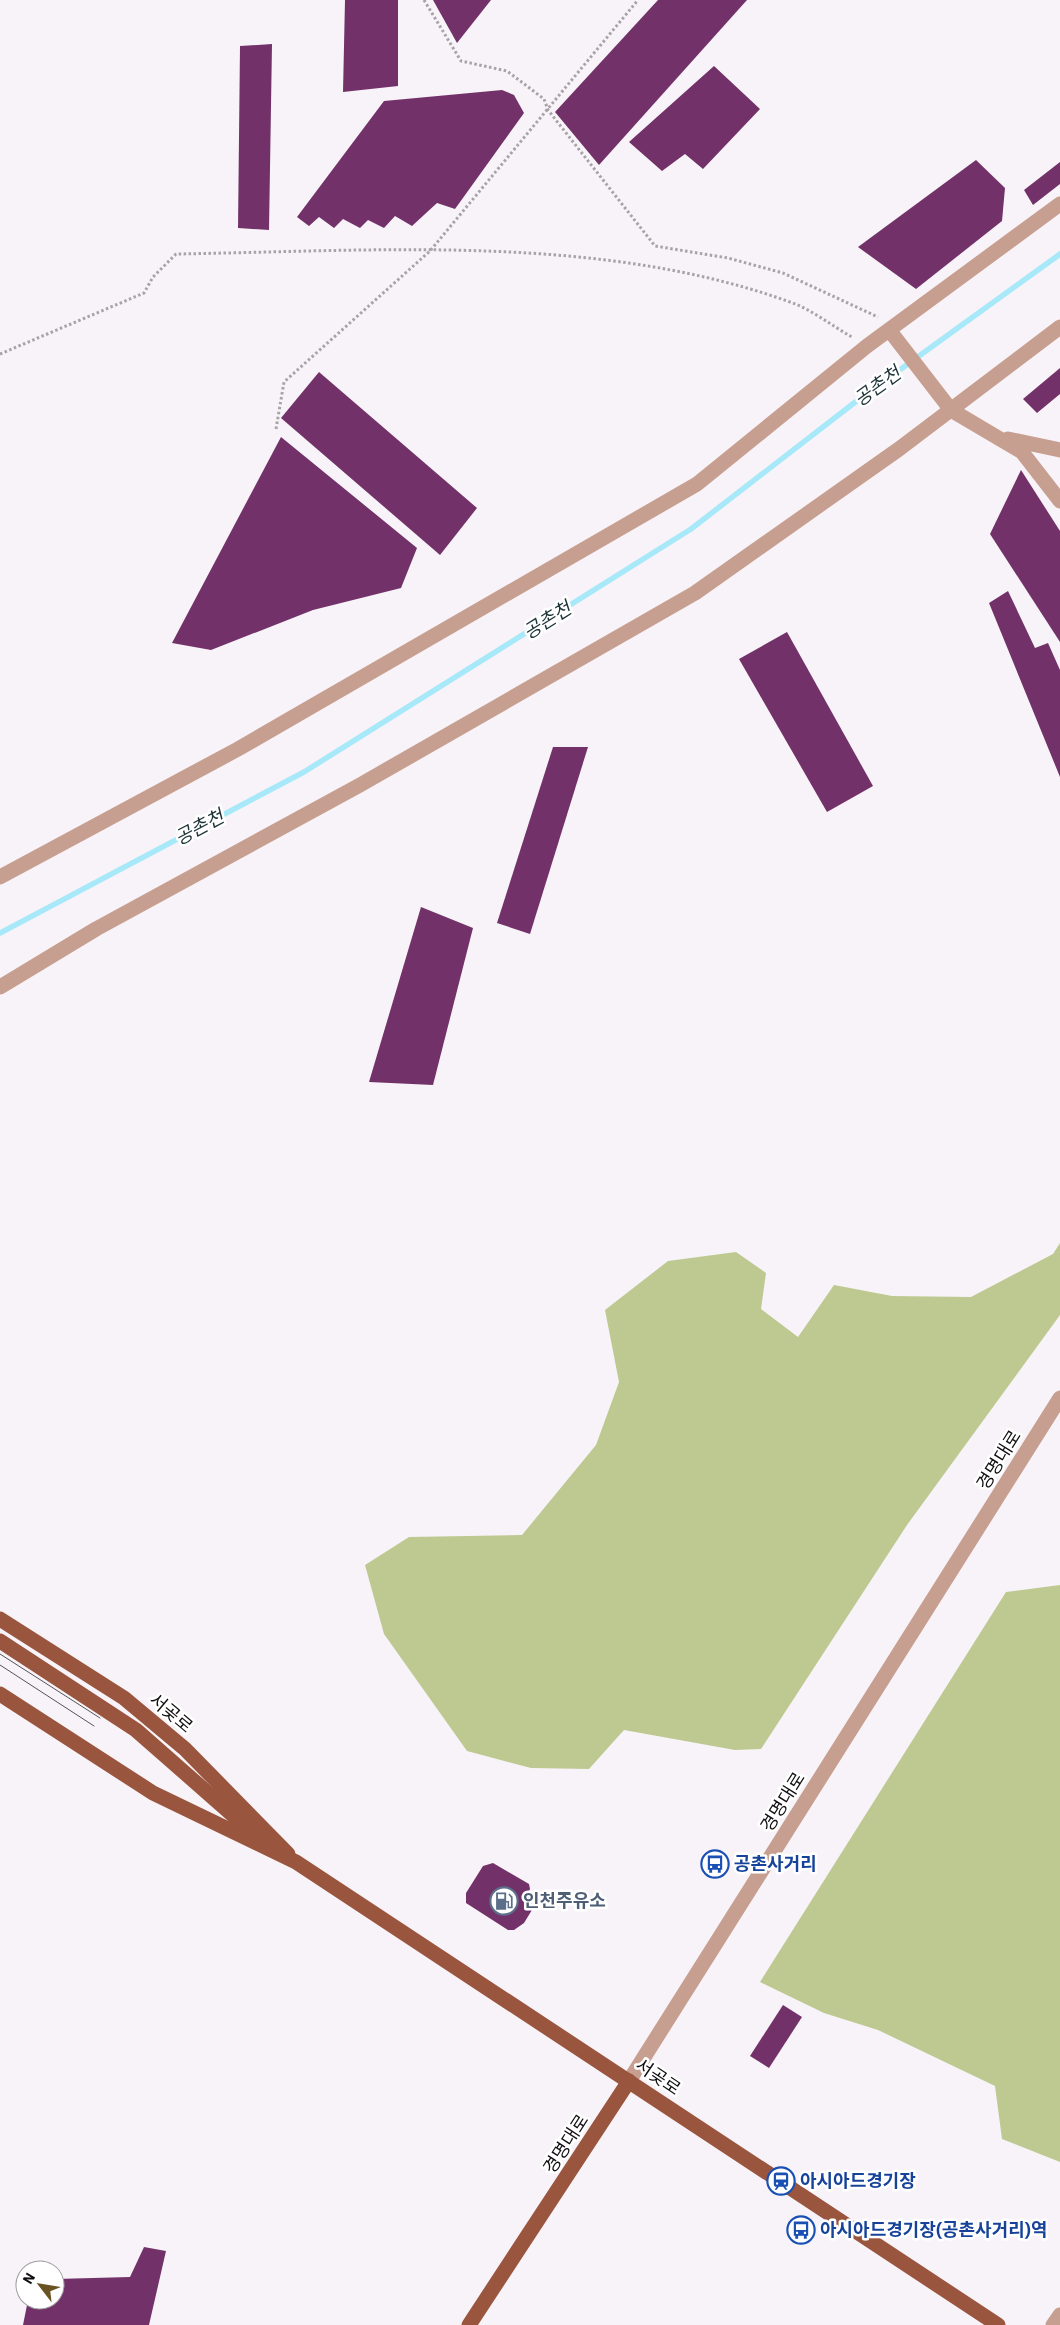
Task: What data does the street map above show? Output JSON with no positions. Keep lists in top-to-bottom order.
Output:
{
  "streets": {
    "main road": ["경명대로", "서곶로"]
  },
  "crossings": [
    ["경명대로", "서곶로"]
  ],
  "water": ["공촌천"],
  "places": {
    "bus stop": ["공촌사거리", "아시아드경기장(공촌사거리)역"],
    "fuel station": ["인천주유소"],
    "station": ["아시아드경기장"]
  },
  "north": "top left"
}
